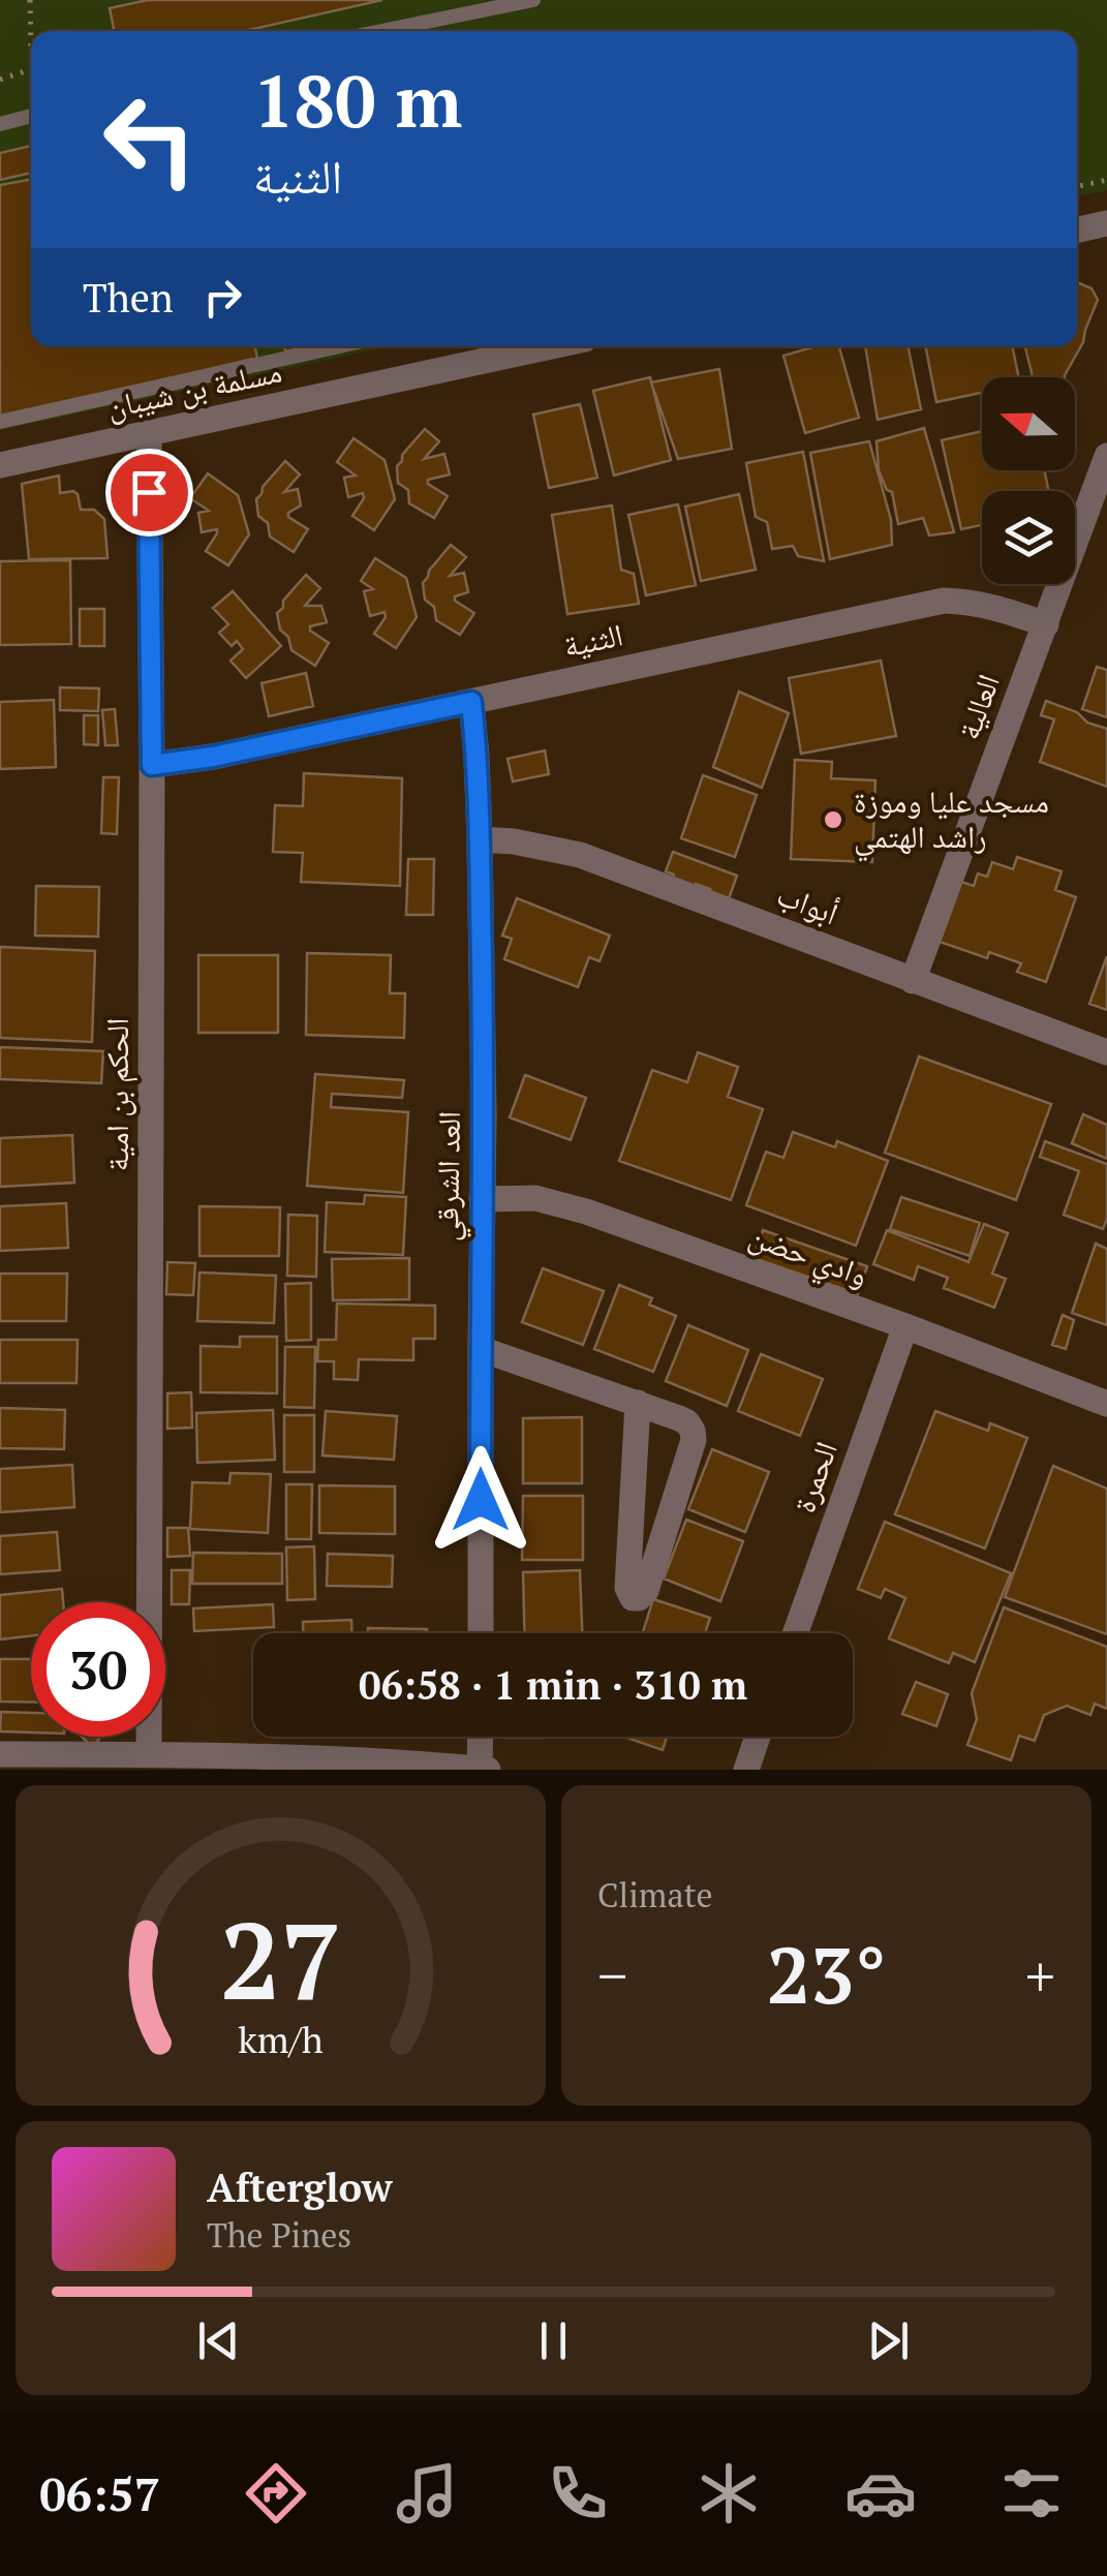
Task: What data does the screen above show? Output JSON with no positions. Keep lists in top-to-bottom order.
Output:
{
  "streets": {
    "street": [
      "مسلمة بن شيبان",
      "الثنية",
      "العالية",
      "أبواب",
      "الحكم بن امية",
      "العد الشرقي",
      "وادي حضن",
      "الحمرة"
    ]
  },
  "crossings": [
    ["مسلمة بن شيبان", "الحكم بن امية"],
    ["الثنية", "العالية"],
    ["الثنية", "الحكم بن امية"],
    ["الثنية", "العد الشرقي"],
    ["العالية", "أبواب"],
    ["أبواب", "العد الشرقي"],
    ["العد الشرقي", "وادي حضن"],
    ["وادي حضن", "الحمرة"]
  ],
  "places": ["مسجد عليا وموزة راشد الهتمي"],
  "north": "left",
  "page": {
    "turn": ["180 m", "الثنية"],
    "then": "Then",
    "limit": "30",
    "trip": "06:58 · 1 min · 310 m",
    "tile": "Climate",
    "heat": ["−", "23°", "+"],
    "song": ["Afterglow", "The Pines"],
    "tabs": "06:57",
    "gauge": ["27", "km/h"]
  }
}
